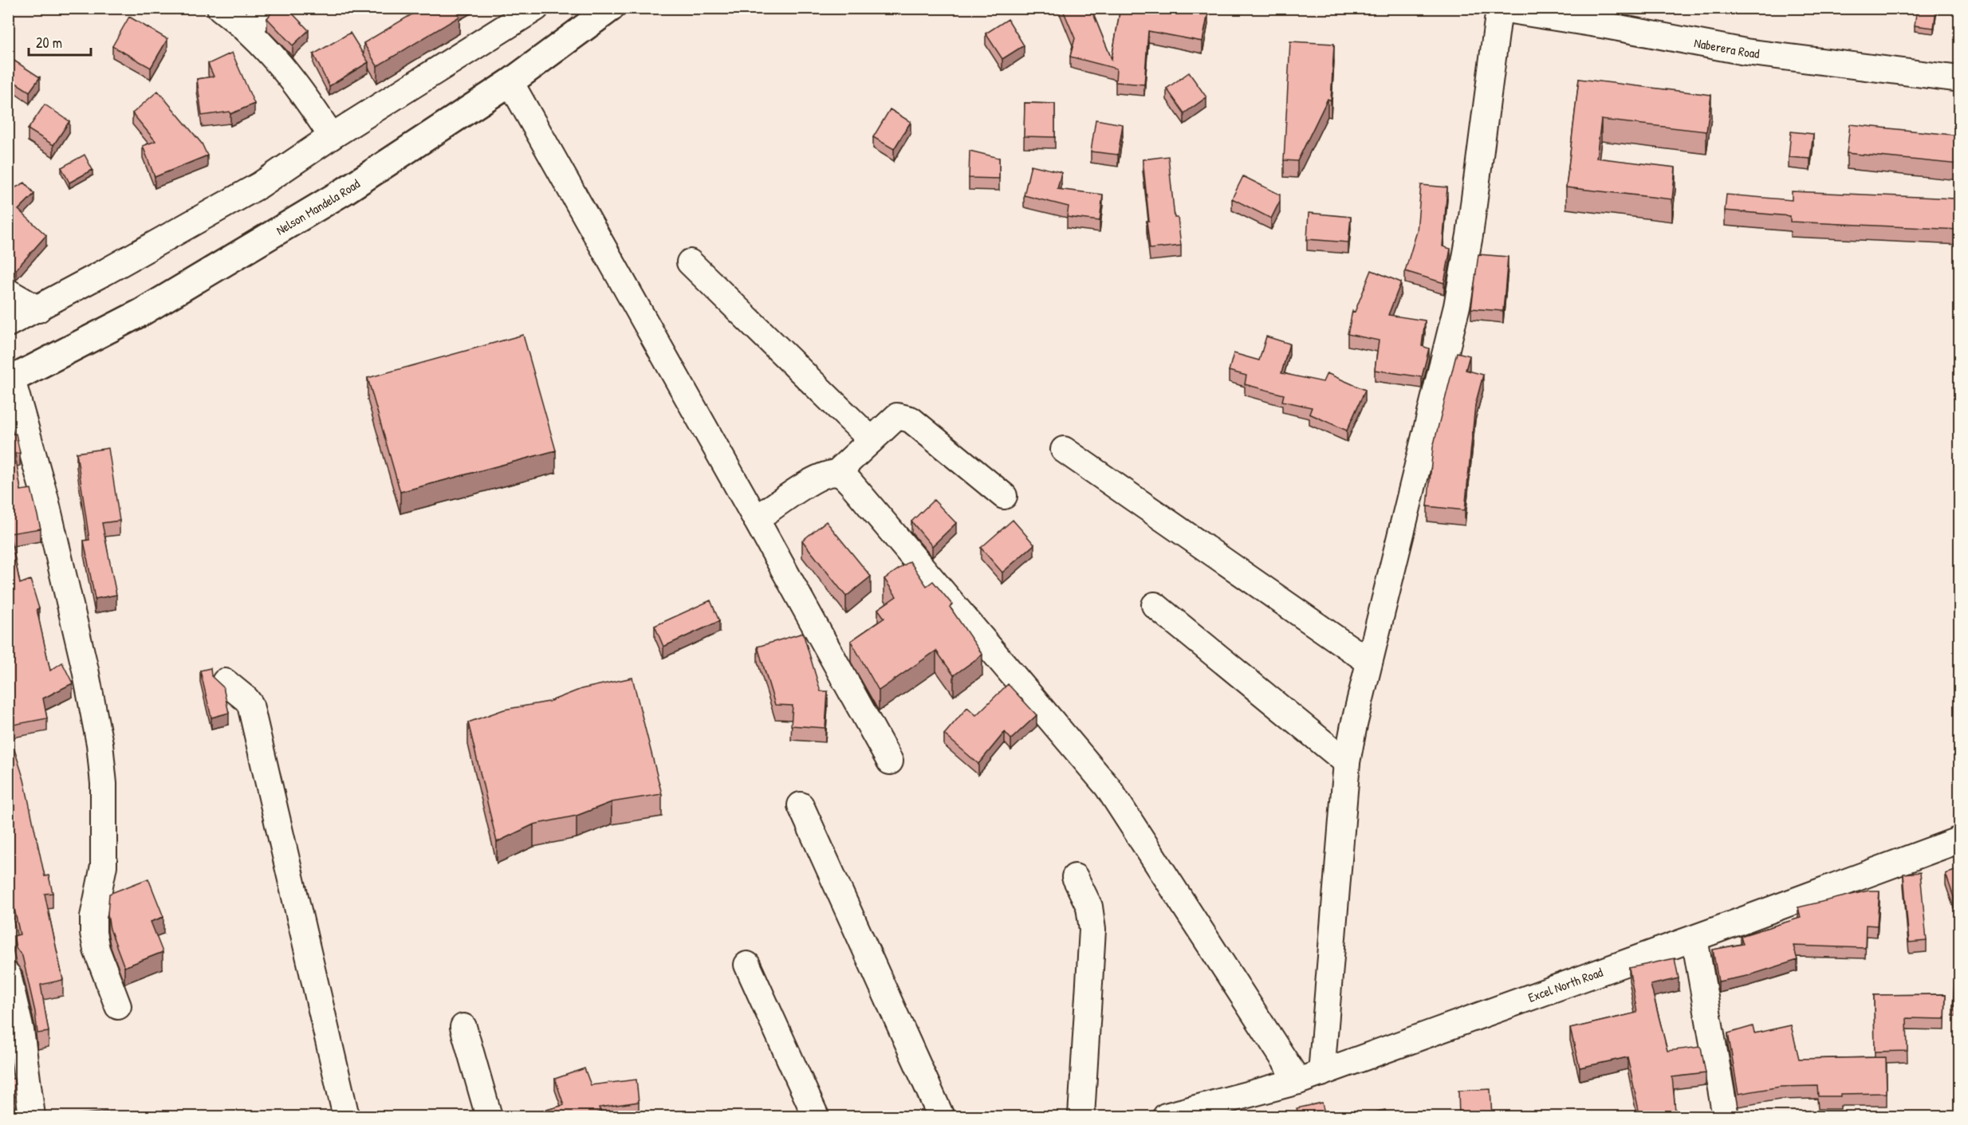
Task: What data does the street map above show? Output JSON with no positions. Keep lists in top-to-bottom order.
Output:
{
  "streets": {
    "main road": ["Nelson Mandela Road"],
    "street": ["Naberera Road", "Excel North Road"]
  },
  "scale_bar": "20 m"
}
